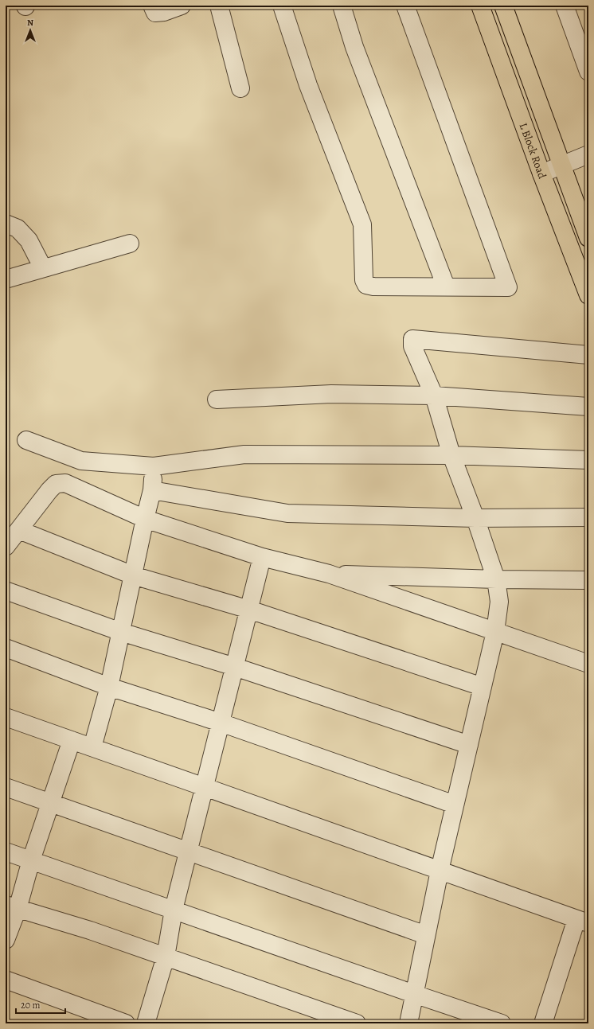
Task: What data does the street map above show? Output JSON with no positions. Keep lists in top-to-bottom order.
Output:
{
  "streets": {
    "main road": ["L Block Road"]
  },
  "scale_bar": "20 m",
  "north": "top"
}
